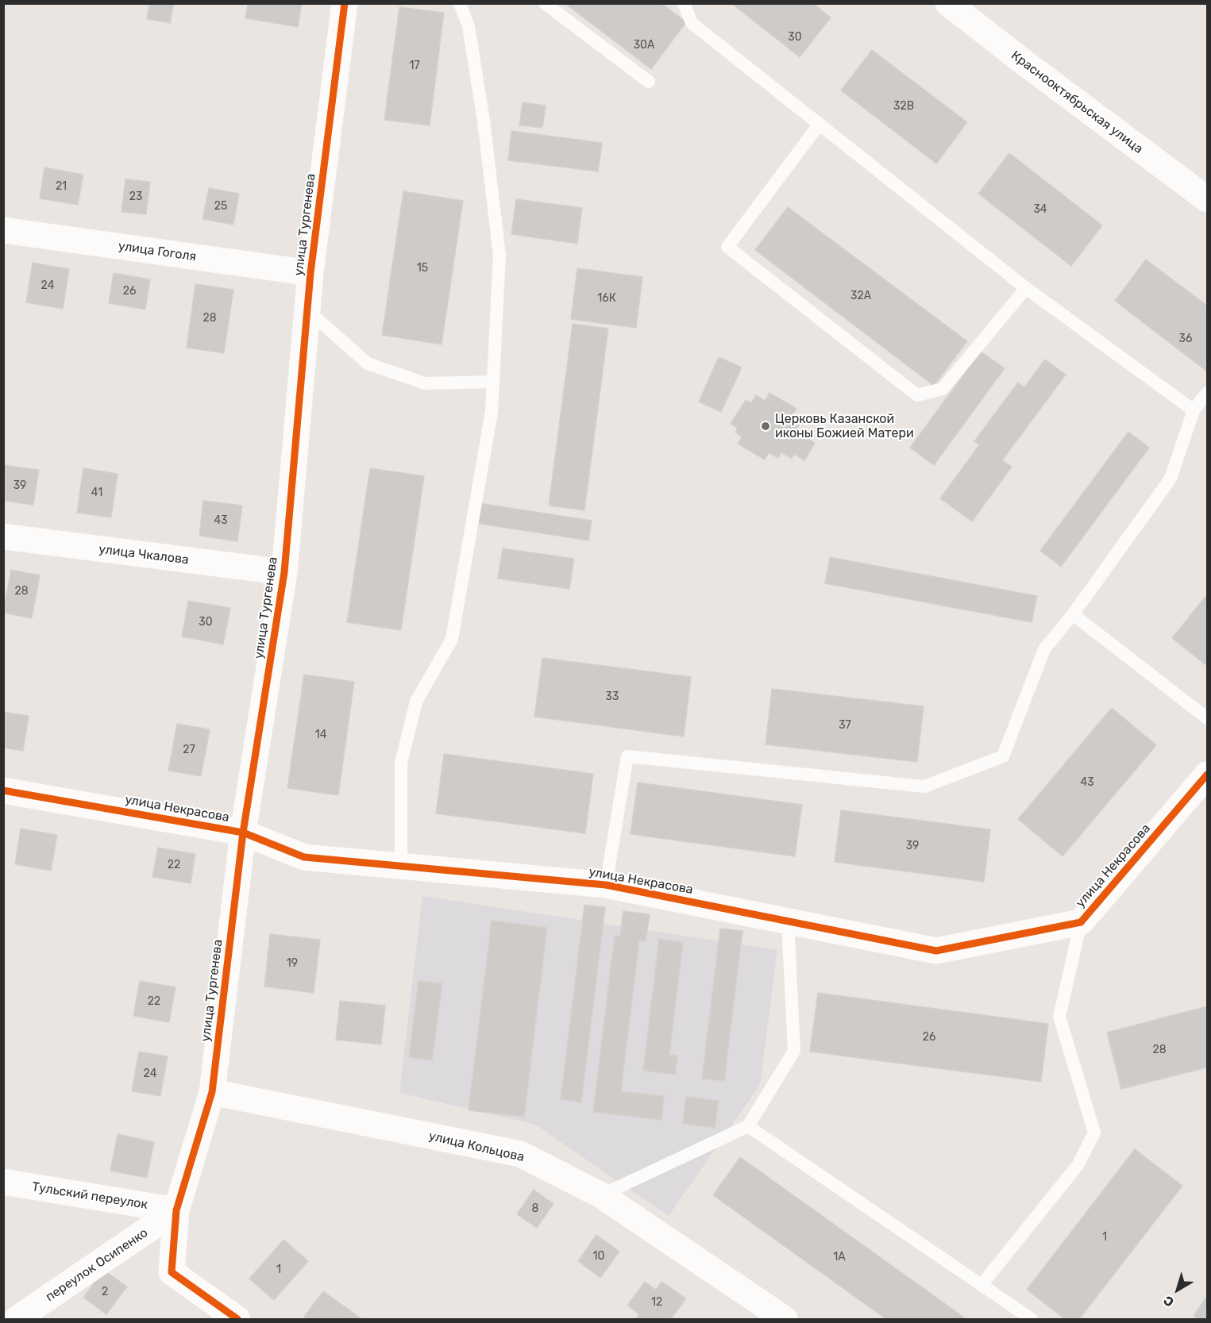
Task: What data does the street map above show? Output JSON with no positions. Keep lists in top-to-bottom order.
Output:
{
  "streets": {
    "street": [
      "Краснооктябрьская улица",
      "улица Тургенева",
      "улица Гоголя",
      "улица Чкалова",
      "улица Некрасова",
      "улица Кольцова",
      "Тульский переулок",
      "переулок Осипенко"
    ]
  },
  "crossings": [
    ["улица Тургенева", "улица Гоголя"],
    ["улица Тургенева", "улица Чкалова"],
    ["улица Тургенева", "улица Некрасова"],
    ["улица Тургенева", "улица Кольцова"],
    ["улица Тургенева", "Тульский переулок"],
    ["улица Тургенева", "переулок Осипенко"],
    ["Тульский переулок", "переулок Осипенко"]
  ],
  "places": ["Церковь Казанской иконы Божией Матери"],
  "house_numbers": [
    "30",
    "30А",
    "17",
    "32В",
    "21",
    "23",
    "25",
    "34",
    "15",
    "24",
    "26",
    "32А",
    "16К",
    "28",
    "36",
    "39",
    "41",
    "43",
    "28",
    "30",
    "33",
    "37",
    "14",
    "27",
    "43",
    "39",
    "22",
    "19",
    "22",
    "26",
    "28",
    "24",
    "8",
    "1",
    "10",
    "1А",
    "1",
    "2",
    "12"
  ],
  "north": "bottom left"
}
